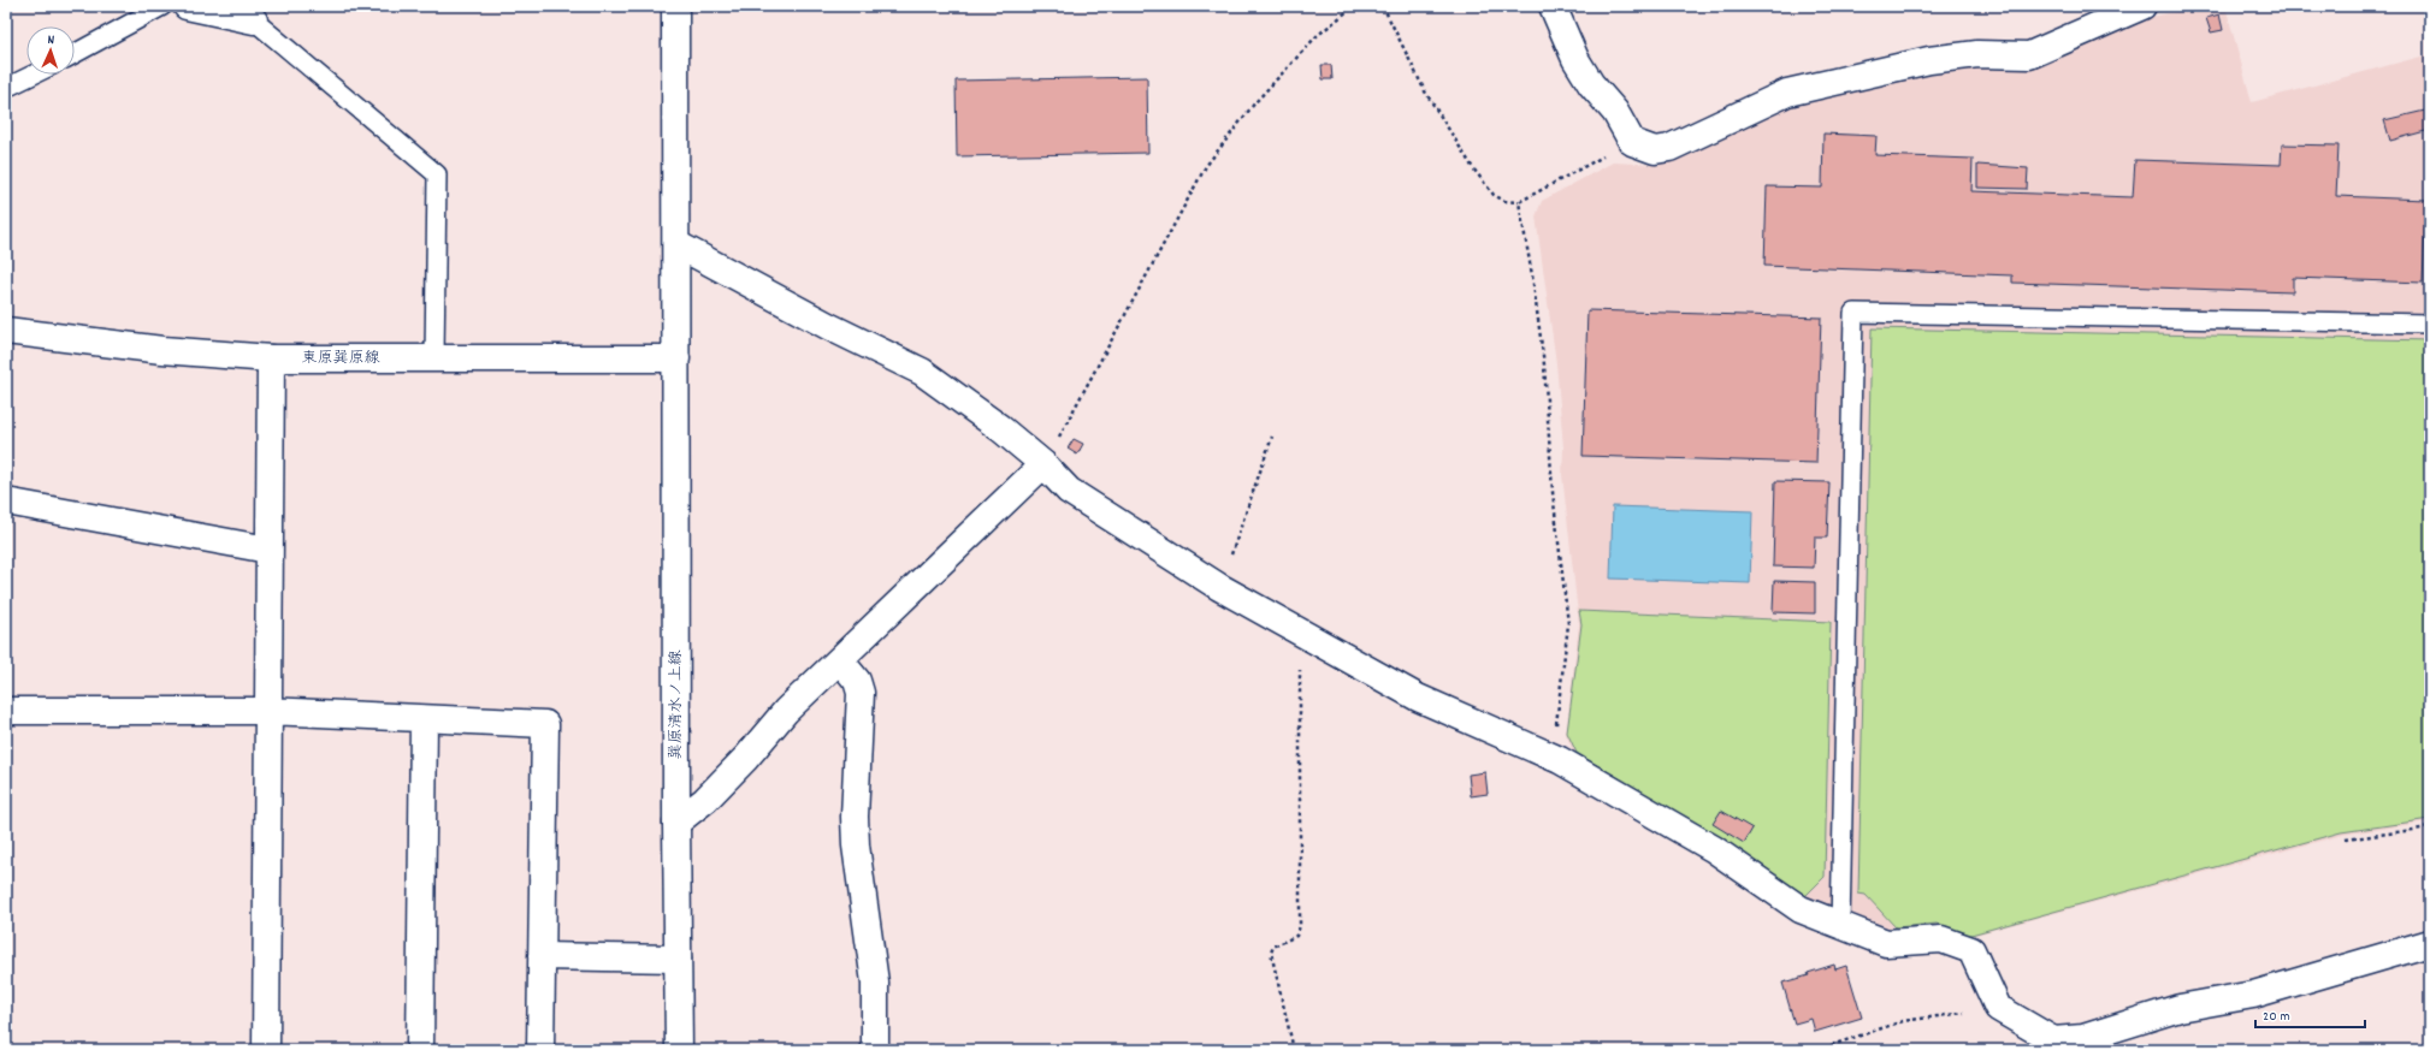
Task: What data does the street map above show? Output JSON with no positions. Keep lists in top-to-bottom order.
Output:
{
  "streets": {
    "street": ["東原巽原線", "巽原清水ノ上線"]
  },
  "crossings": [
    ["東原巽原線", "巽原清水ノ上線"]
  ],
  "scale_bar": "20 m",
  "north": "top"
}
